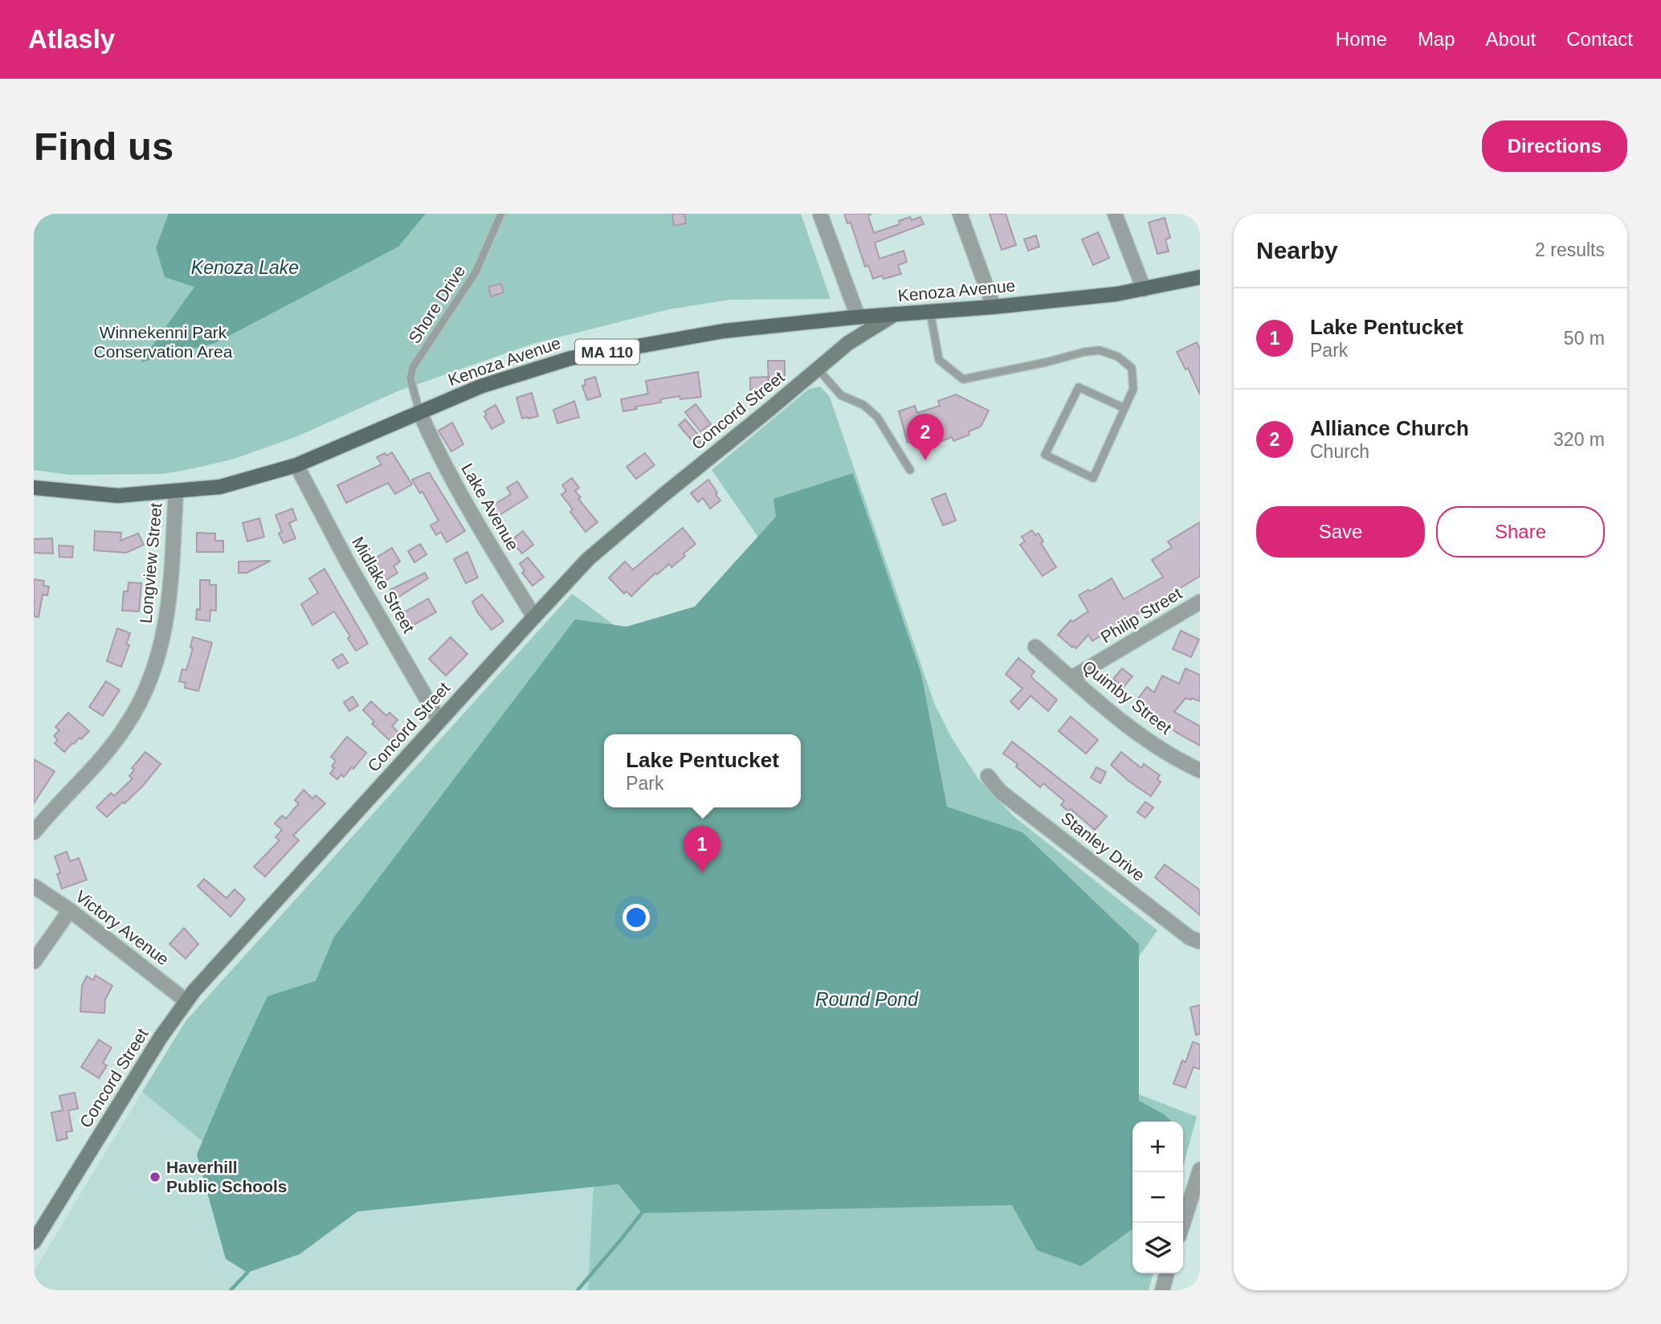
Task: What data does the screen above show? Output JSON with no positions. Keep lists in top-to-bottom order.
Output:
{
  "streets": {
    "main road": ["Kenoza Avenue", "MA 110", "Concord Street"],
    "street": [
      "Lake Avenue",
      "Longview Street",
      "Midlake Street",
      "Philip Street",
      "Quimby Street",
      "Stanley Drive",
      "Victory Avenue"
    ],
    "lane": ["Shore Drive"]
  },
  "crossings": [
    ["Kenoza Avenue", "Shore Drive"],
    ["Kenoza Avenue", "Concord Street"],
    ["Kenoza Avenue", "Lake Avenue"],
    ["Kenoza Avenue", "Longview Street"],
    ["Kenoza Avenue", "Midlake Street"],
    ["Shore Drive", "Lake Avenue"],
    ["Concord Street", "Lake Avenue"],
    ["Concord Street", "Midlake Street"],
    ["Concord Street", "Victory Avenue"],
    ["Philip Street", "Quimby Street"]
  ],
  "water": ["Kenoza Lake", "Round Pond"],
  "parks": ["Winnekenni Park Conservation Area"],
  "places": ["Haverhill Public Schools"],
  "page": {
    "header": "Atlasly",
    "nav": [
      "Home",
      "Map",
      "About",
      "Contact"
    ],
    "buttons": [
      "Directions",
      ["Save", "Share"]
    ],
    "title": "Find us",
    "heading": ["Nearby", "2 results"],
    "list": [
      {
        "mark": "1",
        "name": "Lake Pentucket",
        "note": "Park",
        "value": "50 m"
      },
      {
        "mark": "2",
        "name": "Alliance Church",
        "note": "Church",
        "value": "320 m"
      }
    ],
    "pins": ["2", "1"],
    "popup": ["Lake Pentucket", "Park"],
    "map_buttons": ["+", "−"]
  }
}
